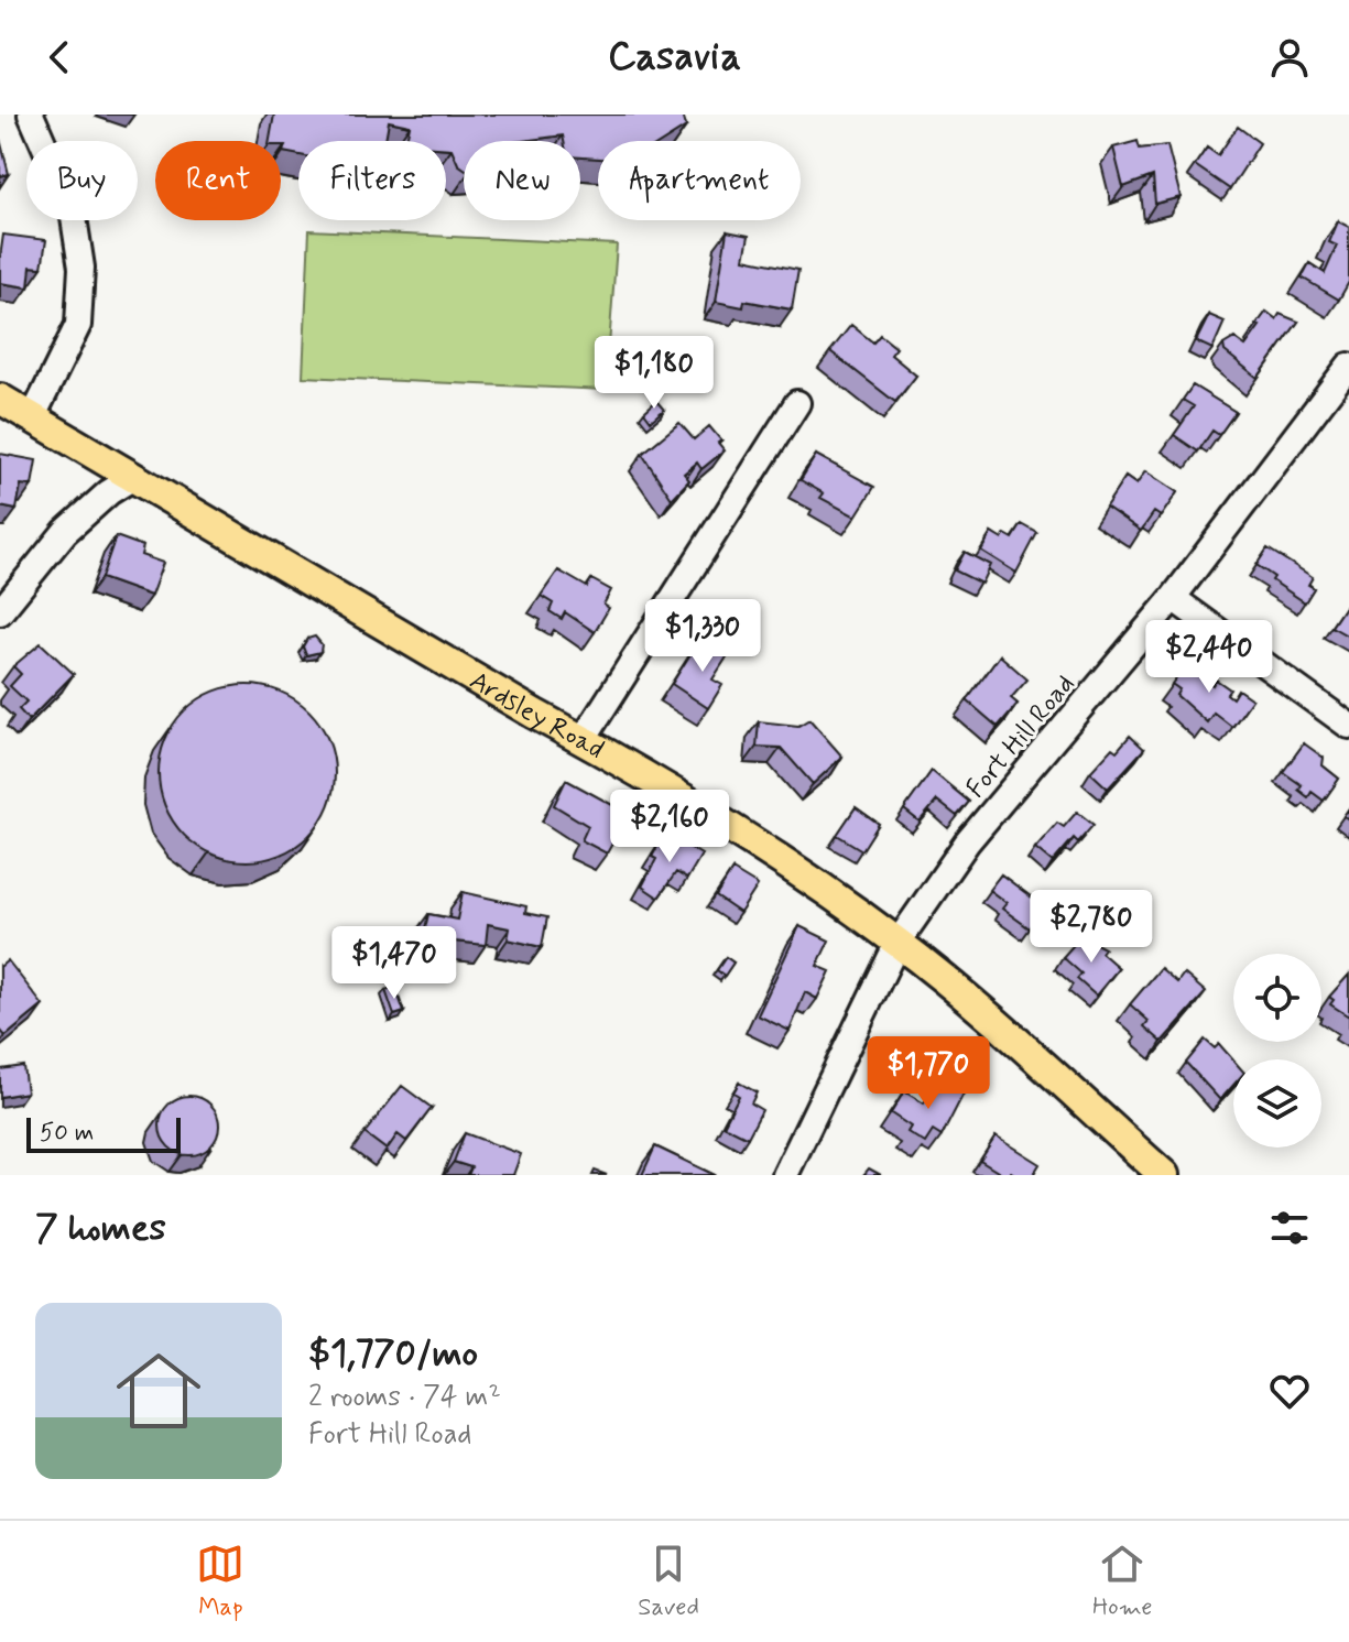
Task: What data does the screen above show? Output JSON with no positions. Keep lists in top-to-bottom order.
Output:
{
  "streets": {
    "main road": ["Ardsley Road"],
    "street": ["Fort Hill Road"]
  },
  "crossings": [
    ["Ardsley Road", "Fort Hill Road"]
  ],
  "scale_bar": "50 m",
  "page": {
    "header": "Casavia",
    "chip": [
      "Buy",
      "Rent",
      "Filters",
      "New",
      "Apartment"
    ],
    "price": [
      "$1,180",
      "$1,330",
      "$2,440",
      "$2,160",
      "$2,780",
      "$1,470",
      "$1,770"
    ],
    "scale": "50 m",
    "heading": "7 homes",
    "list": [
      {
        "name": "$1,770/mo",
        "note": "2 rooms · 74 m² · Fort Hill Road"
      }
    ],
    "tabs": ["Map", "Saved", "Home"]
  }
}
